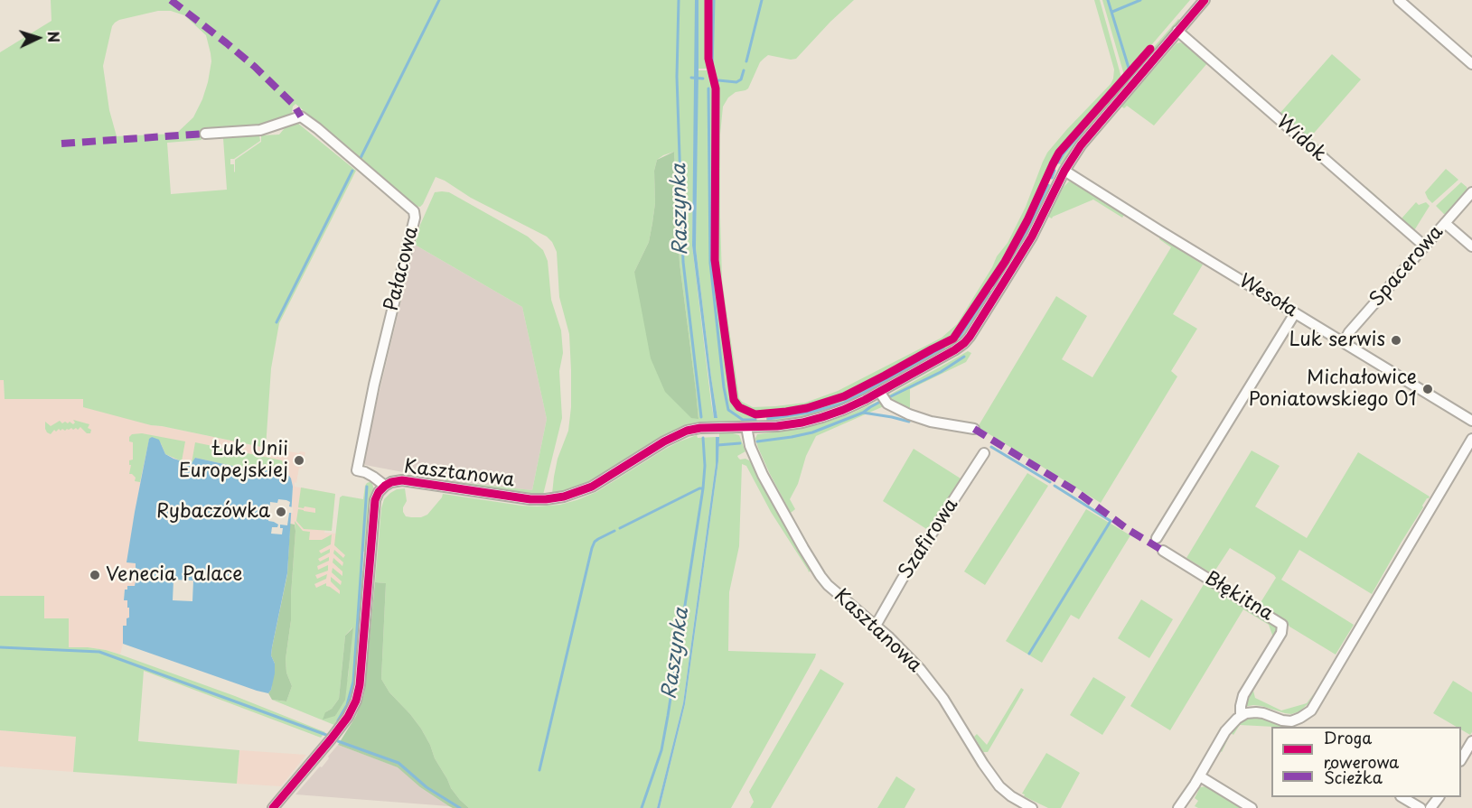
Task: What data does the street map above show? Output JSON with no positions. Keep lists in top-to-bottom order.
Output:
{
  "streets": {
    "street": [
      "Widok",
      "Spacerowa",
      "Pałacowa",
      "Wesoła",
      "Kasztanowa",
      "Szafirowa",
      "Błękitna"
    ]
  },
  "crossings": [
    ["Widok", "Spacerowa"],
    ["Spacerowa", "Wesoła"],
    ["Pałacowa", "Kasztanowa"],
    ["Kasztanowa", "Szafirowa"]
  ],
  "water": ["Raszynka"],
  "places": [
    "Luk serwis",
    "Michałowice Poniatowskiego 01",
    "Łuk Unii Europejskiej",
    "Rybaczówka",
    "Venecia Palace"
  ],
  "legend": ["Droga rowerowa", "Ścieżka"],
  "north": "right"
}
